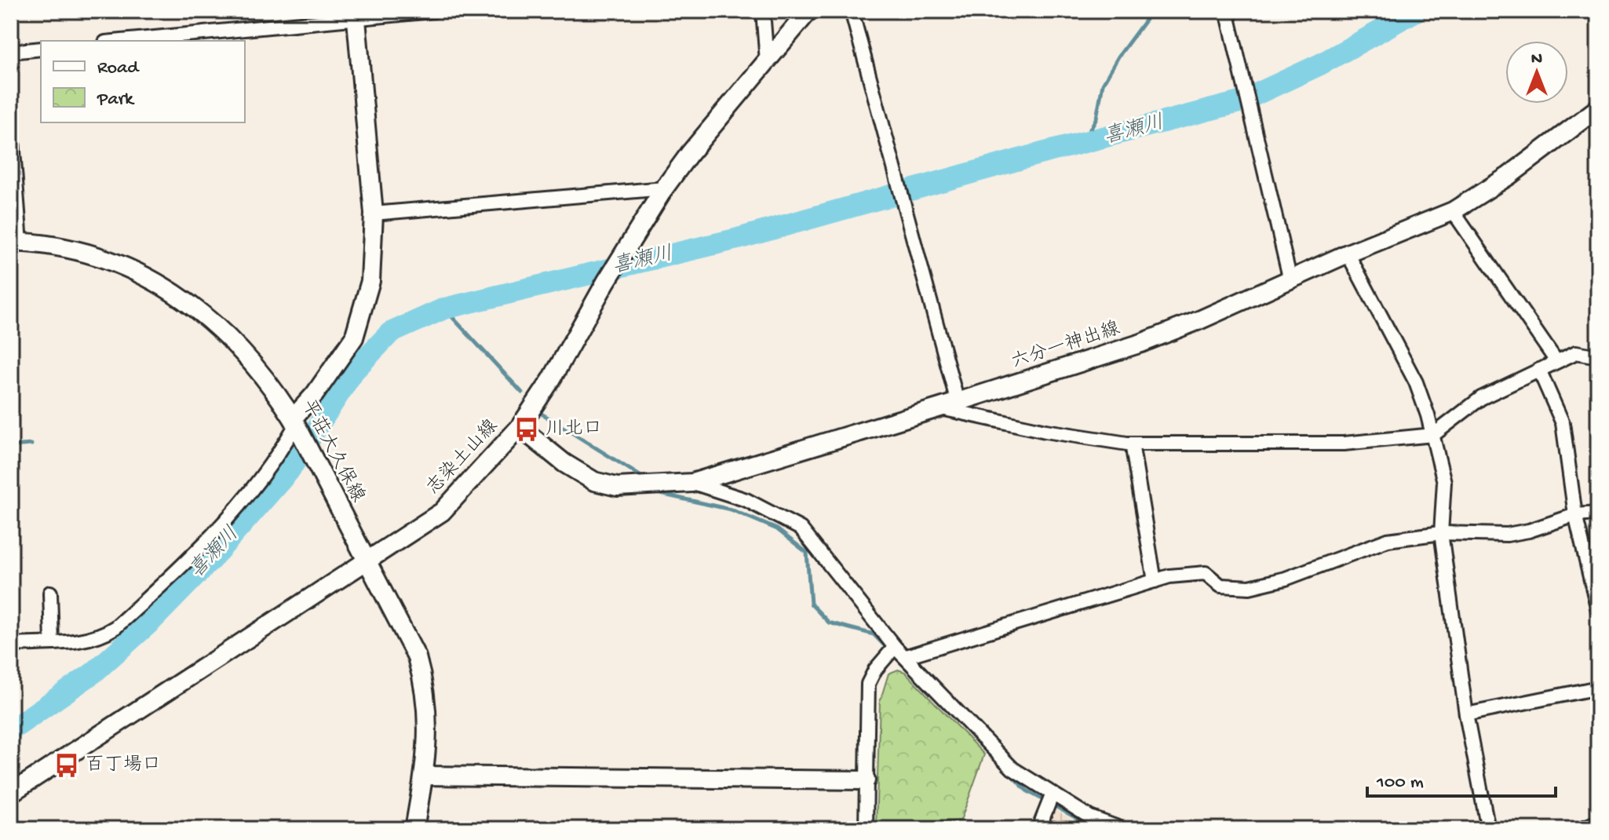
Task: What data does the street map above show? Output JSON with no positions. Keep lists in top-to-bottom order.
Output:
{
  "streets": {
    "main road": ["六分一神出線", "平荘大久保線", "志染土山線"]
  },
  "crossings": [
    ["六分一神出線", "志染土山線"],
    ["平荘大久保線", "志染土山線"]
  ],
  "water": ["喜瀬川"],
  "places": {
    "bus stop": ["川北口", "百丁場口"]
  },
  "legend": ["Road", "Park"],
  "scale_bar": "100 m",
  "north": "top"
}
